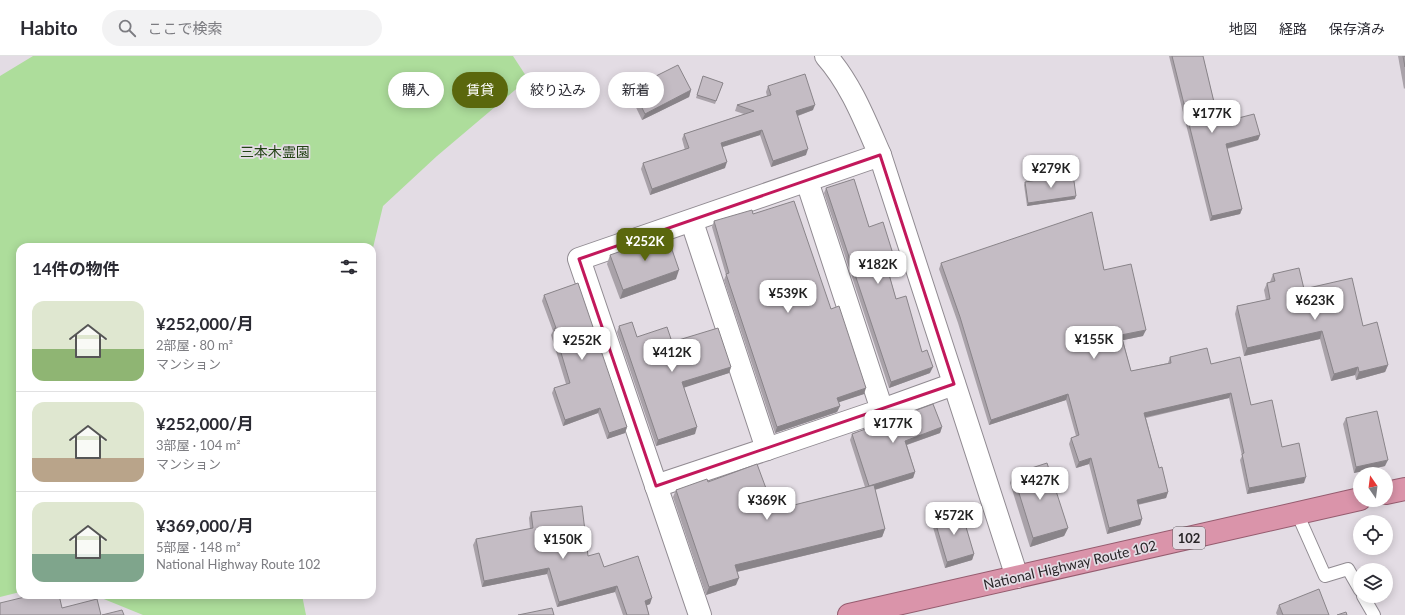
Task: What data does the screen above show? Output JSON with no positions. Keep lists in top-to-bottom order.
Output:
{
  "streets": {
    "highway": ["102", "National Highway Route 102"]
  },
  "parks": ["三本木霊園"],
  "north": "top",
  "page": {
    "header": "Habito",
    "search": "ここで検索",
    "nav": ["地図", "経路", "保存済み"],
    "chip": [
      "購入",
      "賃貸",
      "絞り込み",
      "新着"
    ],
    "price": [
      "¥177K",
      "¥279K",
      "¥252K",
      "¥182K",
      "¥539K",
      "¥623K",
      "¥155K",
      "¥252K",
      "¥412K",
      "¥177K",
      "¥427K",
      "¥369K",
      "¥572K",
      "¥150K"
    ],
    "heading": "14件の物件",
    "list": [
      {
        "name": "¥252,000/月",
        "note": "2部屋 · 80 m² · マンション"
      },
      {
        "name": "¥252,000/月",
        "note": "3部屋 · 104 m² · マンション"
      },
      {
        "name": "¥369,000/月",
        "note": "5部屋 · 148 m² · National Highway Route 102"
      }
    ]
  }
}
